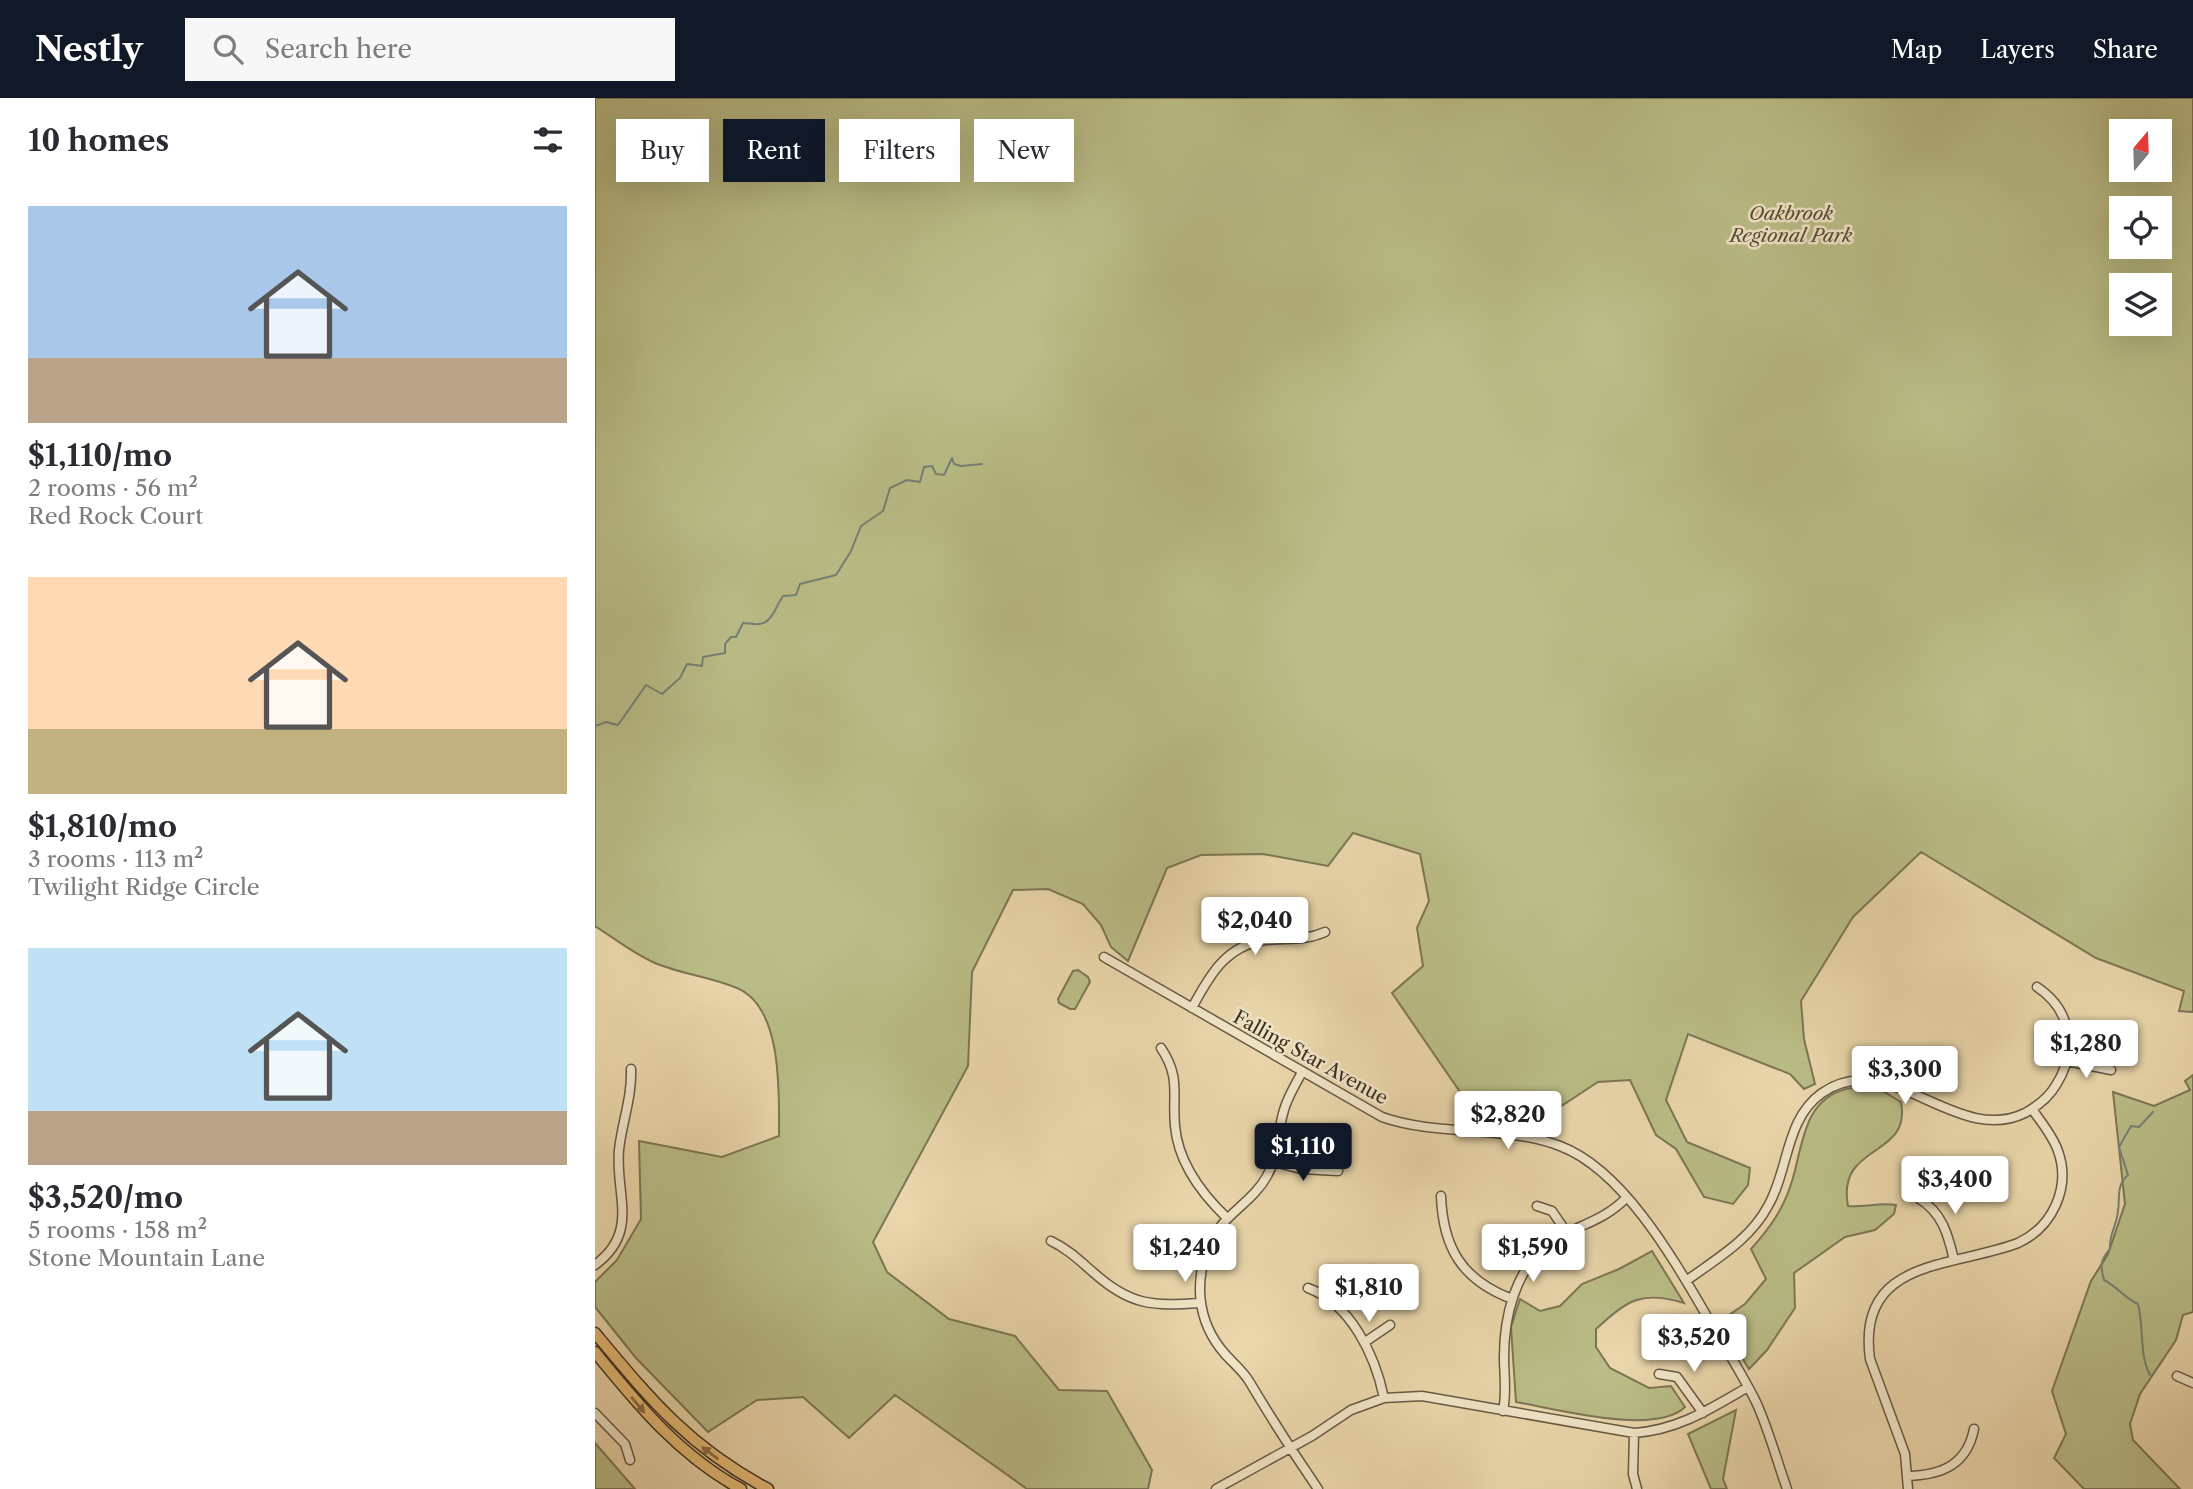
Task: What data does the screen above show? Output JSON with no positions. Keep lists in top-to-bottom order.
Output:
{
  "streets": {
    "street": ["Falling Star Avenue"]
  },
  "parks": ["Oakbrook Regional Park"],
  "north": "top",
  "page": {
    "header": "Nestly",
    "search": "Search here",
    "nav": ["Map", "Layers", "Share"],
    "heading": "10 homes",
    "chip": [
      "Buy",
      "Rent",
      "Filters",
      "New"
    ],
    "list": [
      {
        "name": "$1,110/mo",
        "note": "2 rooms · 56 m² · Red Rock Court"
      },
      {
        "name": "$1,810/mo",
        "note": "3 rooms · 113 m² · Twilight Ridge Circle"
      },
      {
        "name": "$3,520/mo",
        "note": "5 rooms · 158 m² · Stone Mountain Lane"
      }
    ],
    "price": [
      "$2,040",
      "$1,280",
      "$3,300",
      "$2,820",
      "$1,110",
      "$3,400",
      "$1,240",
      "$1,590",
      "$1,810",
      "$3,520"
    ]
  }
}
